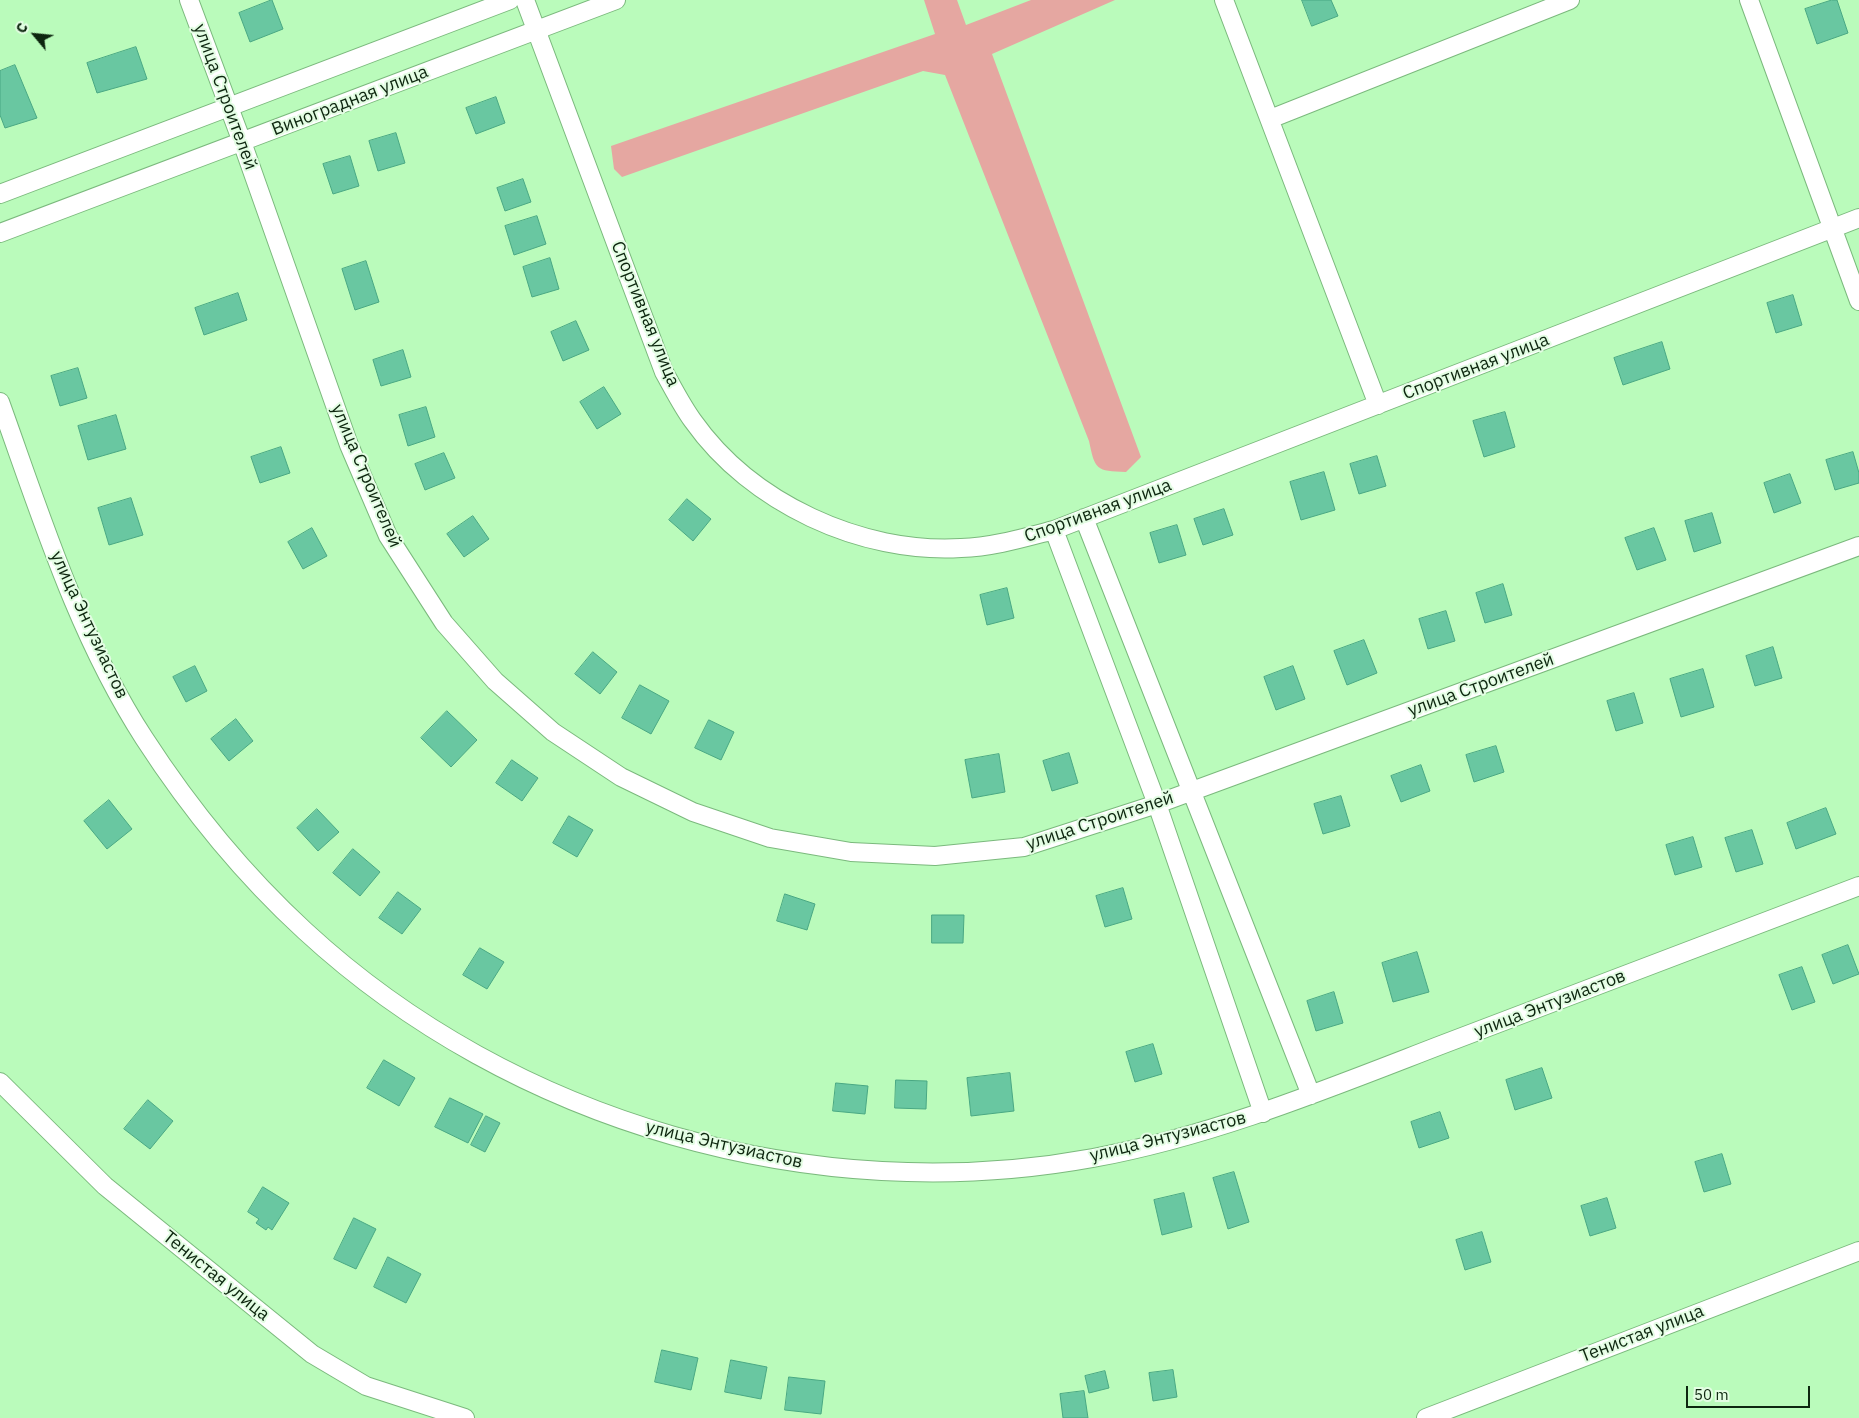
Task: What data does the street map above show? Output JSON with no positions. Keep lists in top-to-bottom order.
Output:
{
  "streets": {
    "street": [
      "улица Строителей",
      "Виноградная улица",
      "Спортивная улица",
      "улица Энтузиастов",
      "Тенистая улица"
    ]
  },
  "crossings": [
    ["улица Строителей", "Виноградная улица"],
    ["Виноградная улица", "Спортивная улица"]
  ],
  "scale_bar": "50 m",
  "north": "top left"
}
